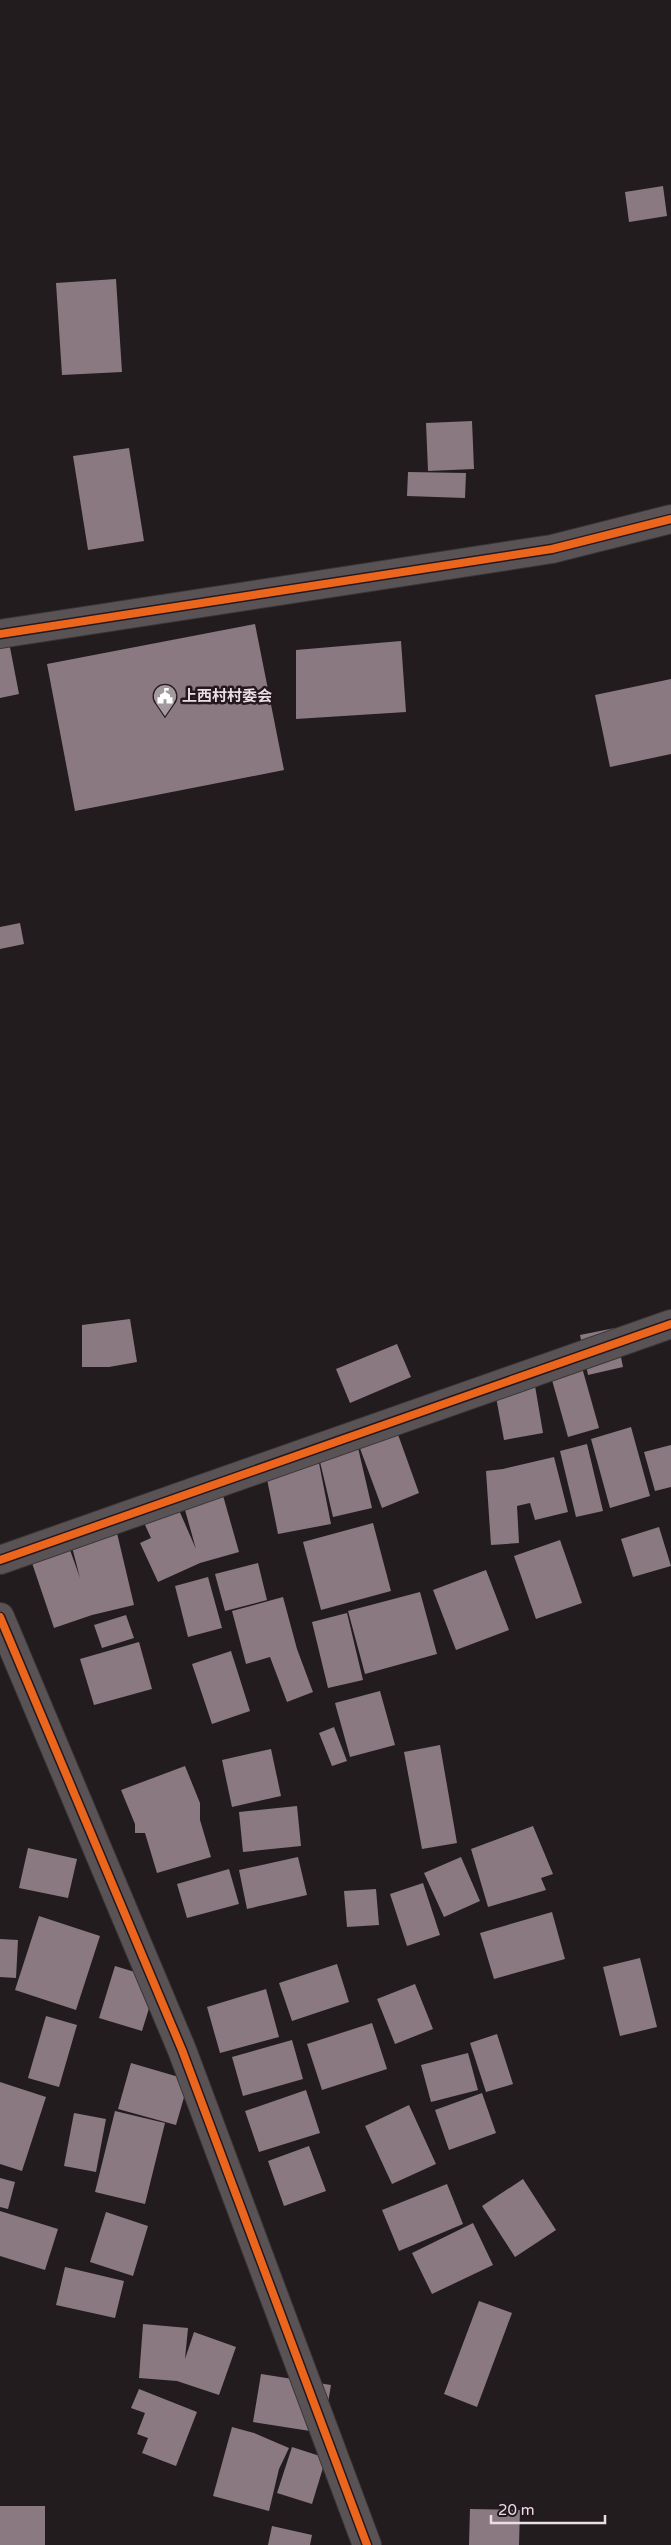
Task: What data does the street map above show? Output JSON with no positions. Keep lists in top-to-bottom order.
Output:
{
  "places": {
    "public building": ["上西村村委会"]
  },
  "scale_bar": "20 m"
}
